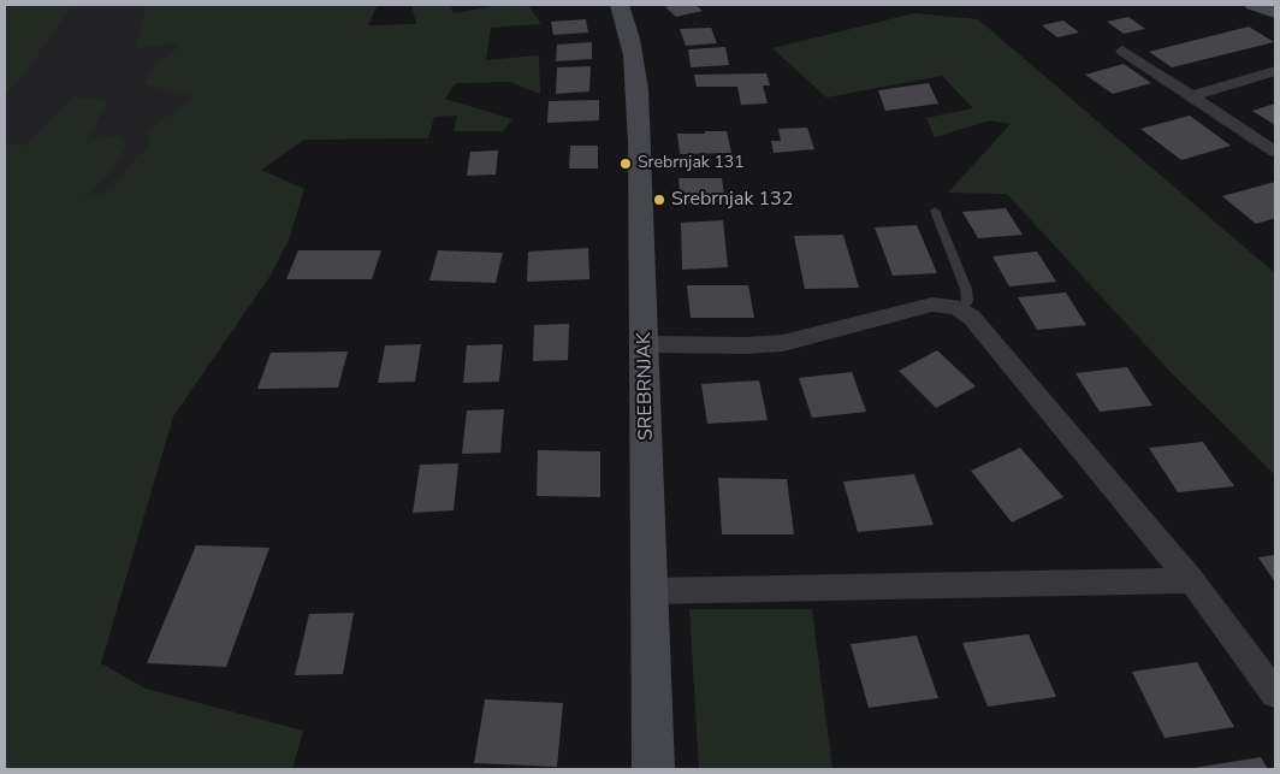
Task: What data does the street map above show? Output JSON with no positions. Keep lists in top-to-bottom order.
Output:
{
  "streets": {
    "main road": ["SREBRNJAK"]
  },
  "places": ["Srebrnjak 131", "Srebrnjak 132"]
}
